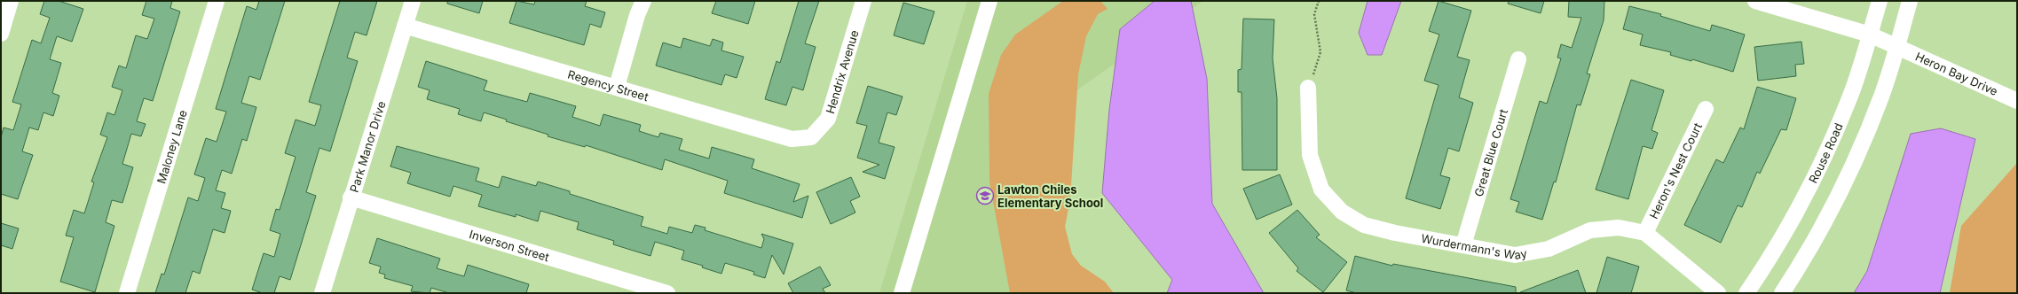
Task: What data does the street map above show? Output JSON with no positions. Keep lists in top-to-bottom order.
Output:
{
  "streets": {
    "street": [
      "Hendrix Avenue",
      "Heron Bay Drive",
      "Regency Street",
      "Maloney Lane",
      "Park Manor Drive",
      "Great Blue Court",
      "Rouse Road",
      "Heron's Nest Court",
      "Wurdermann's Way",
      "Inverson Street"
    ]
  },
  "crossings": [
    ["Hendrix Avenue", "Regency Street"],
    ["Heron Bay Drive", "Rouse Road"],
    ["Regency Street", "Park Manor Drive"],
    ["Park Manor Drive", "Inverson Street"],
    ["Great Blue Court", "Wurdermann's Way"],
    ["Heron's Nest Court", "Wurdermann's Way"]
  ],
  "places": {
    "school or university": ["Lawton Chiles Elementary School"]
  }
}
